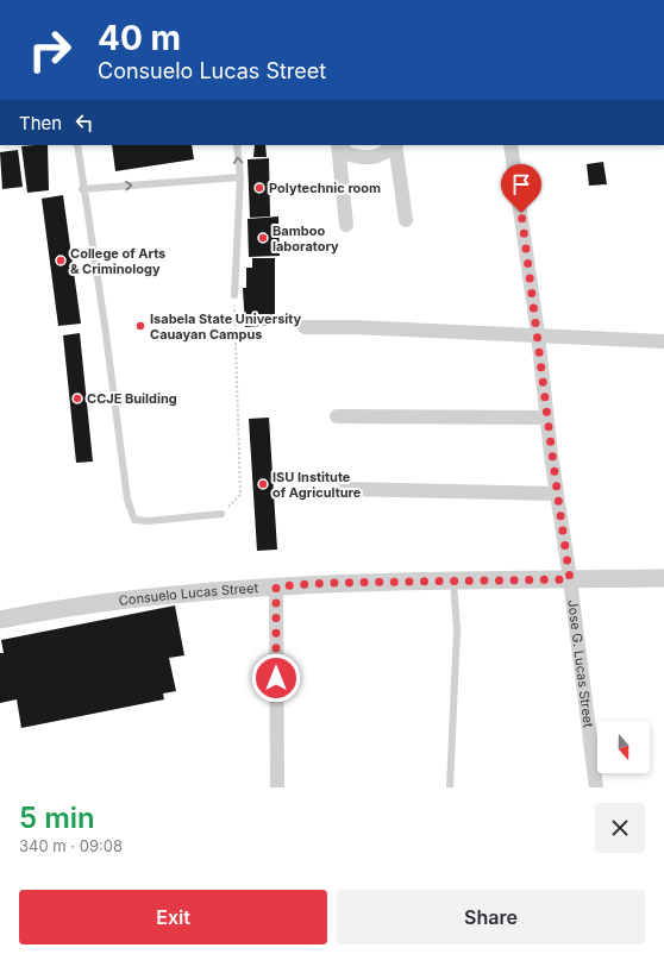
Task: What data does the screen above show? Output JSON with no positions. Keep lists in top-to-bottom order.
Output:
{
  "streets": {
    "street": ["Consuelo Lucas Street", "Jose G. Lucas Street"]
  },
  "crossings": [
    ["Consuelo Lucas Street", "Jose G. Lucas Street"]
  ],
  "places": [
    "Polytechnic room",
    "Bamboo laboratory",
    "College of Arts & Criminology",
    "Isabela State University Cauayan Campus",
    "CCJE Building",
    "ISU Institute of Agriculture"
  ],
  "north": "bottom",
  "page": {
    "turn": ["40 m", "Consuelo Lucas Street"],
    "then": "Then",
    "heading": ["5 min", "340 m · 09:08"],
    "buttons": ["Exit", "Share"]
  }
}
